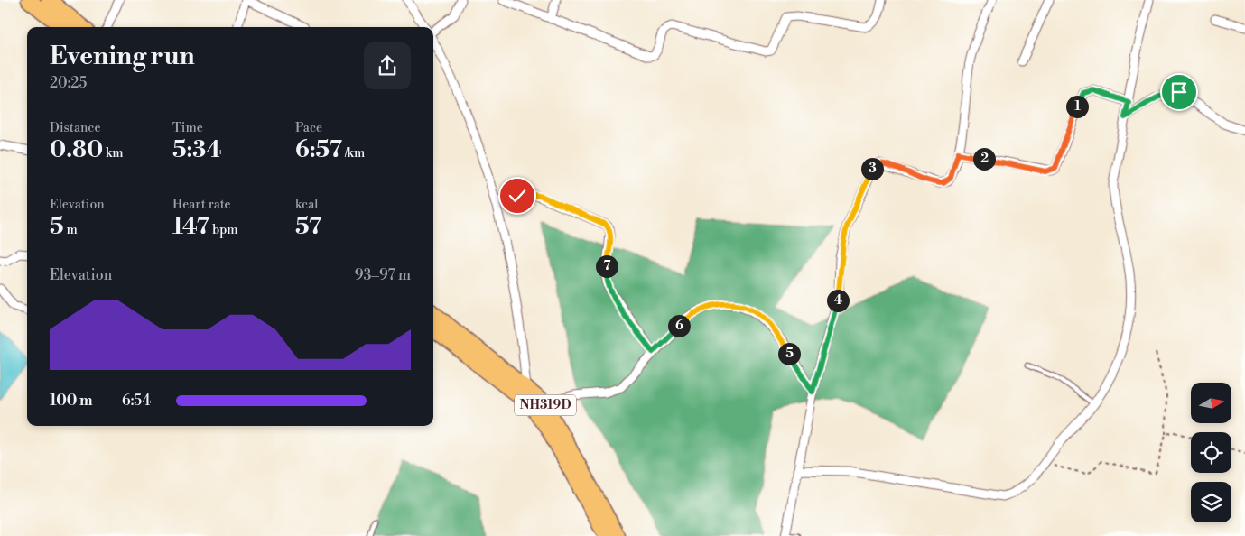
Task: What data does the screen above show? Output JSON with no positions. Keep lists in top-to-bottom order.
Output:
{
  "streets": {
    "highway": ["NH319D"]
  },
  "north": "right",
  "page": {
    "heading": ["Evening run", "20:25"],
    "pins": [
      "1",
      "2",
      "3",
      "7",
      "4",
      "6",
      "5"
    ],
    "stats": [
      ["Distance", "0.80 km"],
      ["Time", "5:34"],
      ["Pace", "6:57 /km"],
      ["Elevation", "5 m"],
      ["Heart rate", "147 bpm"],
      ["kcal", "57"]
    ],
    "chart": ["Elevation", "93–97 m"],
    "list": [
      {
        "name": "100 m",
        "note": "6:54"
      }
    ]
  }
}
